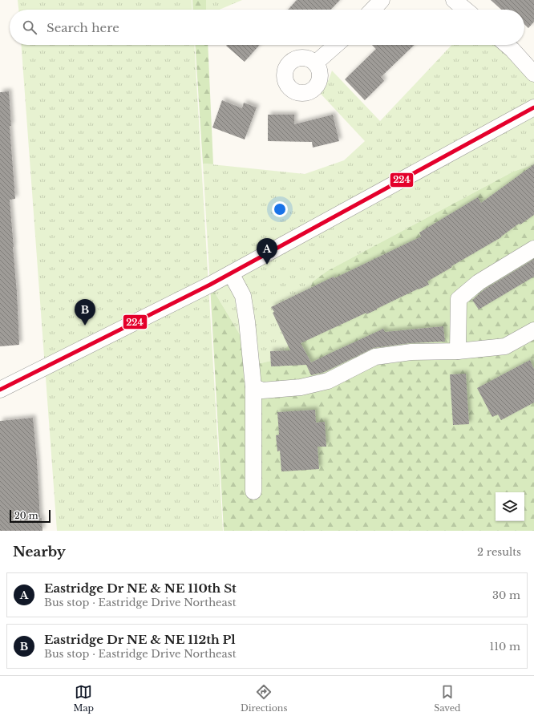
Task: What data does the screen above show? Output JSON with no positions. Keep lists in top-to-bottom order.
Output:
{
  "lines": ["transit line 224"],
  "scale_bar": "20 m",
  "page": {
    "search": "Search here",
    "pins": ["A", "B"],
    "scale": "20 m",
    "heading": ["Nearby", "2 results"],
    "list": [
      {
        "mark": "A",
        "name": "Eastridge Dr NE & NE 110th St",
        "note": "Bus stop · Eastridge Drive Northeast",
        "value": "30 m"
      },
      {
        "mark": "B",
        "name": "Eastridge Dr NE & NE 112th Pl",
        "note": "Bus stop · Eastridge Drive Northeast",
        "value": "110 m"
      }
    ],
    "nav": ["Map", "Directions", "Saved"]
  }
}
